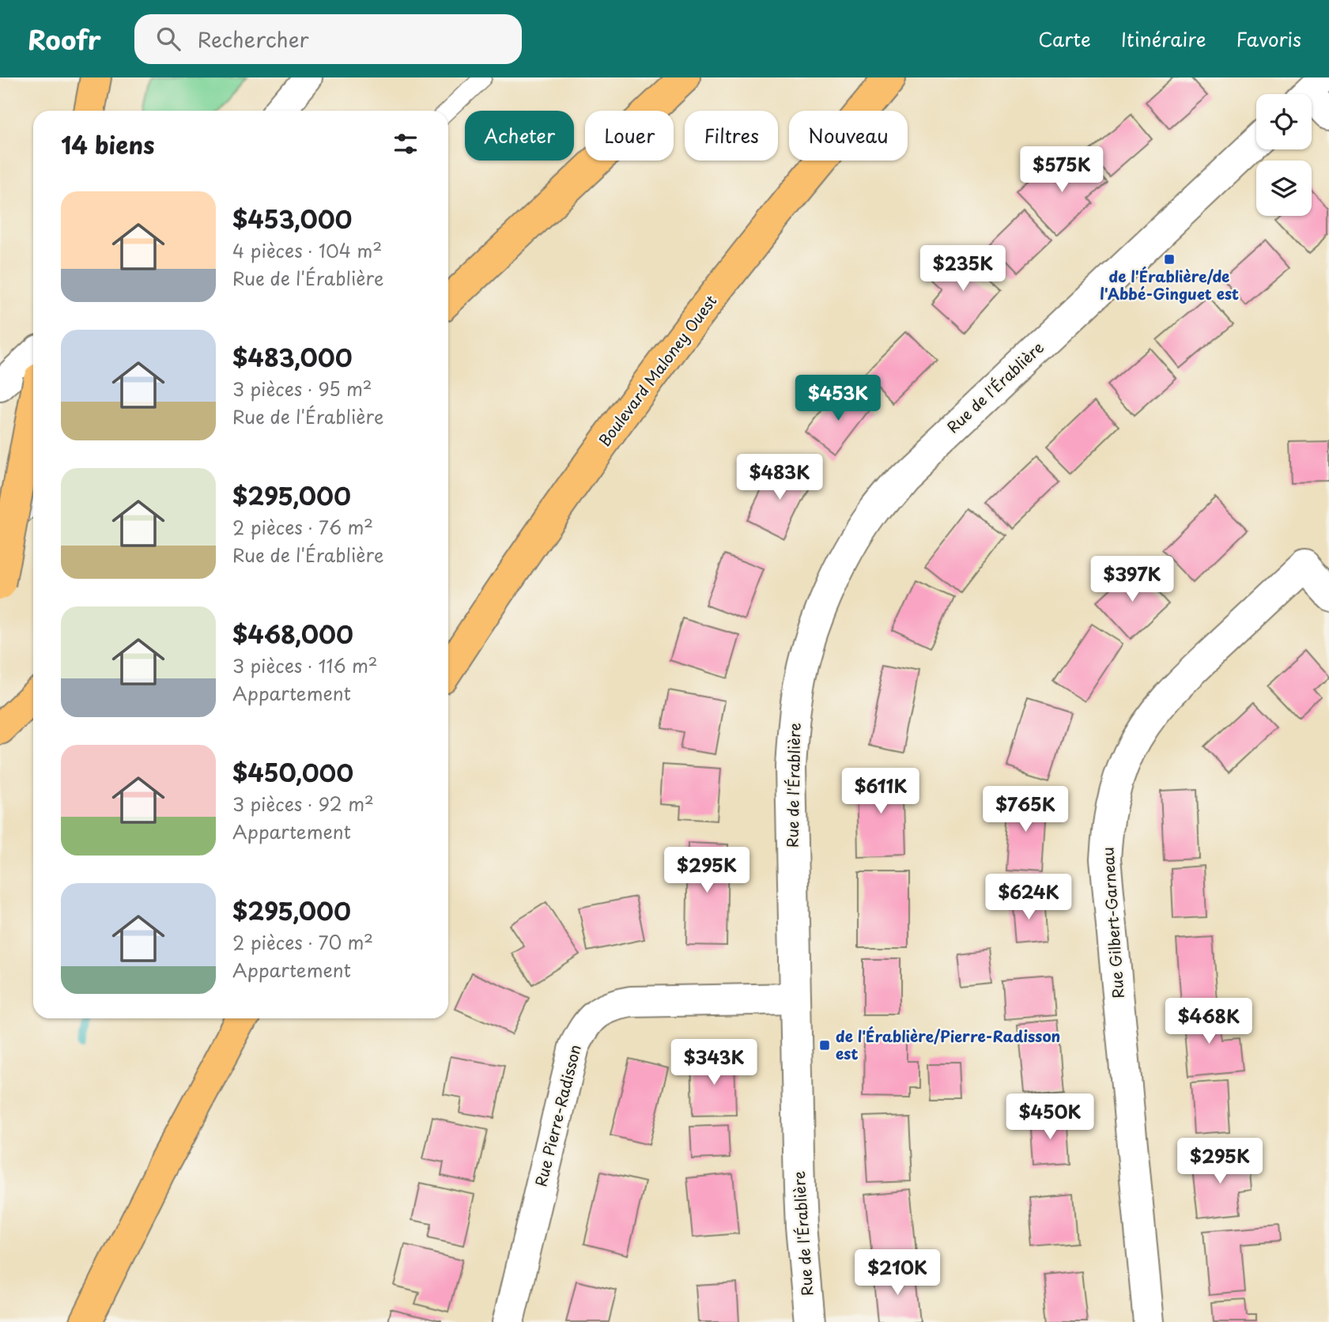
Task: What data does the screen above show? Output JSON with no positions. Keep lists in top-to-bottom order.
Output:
{
  "streets": {
    "highway": ["Boulevard Maloney Ouest"],
    "street": ["Rue de l'Érablière", "Rue Gilbert-Garneau", "Rue Pierre-Radisson"]
  },
  "crossings": [
    ["Rue de l'Érablière", "Rue Pierre-Radisson"]
  ],
  "places": {
    "transit": ["de l'Érablière/de l'Abbé-Ginguet est", "de l'Érablière/Pierre-Radisson est"]
  },
  "page": {
    "header": "Roofr",
    "search": "Rechercher",
    "nav": ["Carte", "Itinéraire", "Favoris"],
    "chip": [
      "Acheter",
      "Louer",
      "Filtres",
      "Nouveau"
    ],
    "heading": "14 biens",
    "price": [
      "$575K",
      "$235K",
      "$453K",
      "$483K",
      "$397K",
      "$611K",
      "$765K",
      "$295K",
      "$624K",
      "$468K",
      "$343K",
      "$450K",
      "$295K",
      "$210K"
    ],
    "list": [
      {
        "name": "$453,000",
        "note": "4 pièces · 104 m² · Rue de l'Érablière"
      },
      {
        "name": "$483,000",
        "note": "3 pièces · 95 m² · Rue de l'Érablière"
      },
      {
        "name": "$295,000",
        "note": "2 pièces · 76 m² · Rue de l'Érablière"
      },
      {
        "name": "$468,000",
        "note": "3 pièces · 116 m² · Appartement"
      },
      {
        "name": "$450,000",
        "note": "3 pièces · 92 m² · Appartement"
      },
      {
        "name": "$295,000",
        "note": "2 pièces · 70 m² · Appartement"
      }
    ]
  }
}
